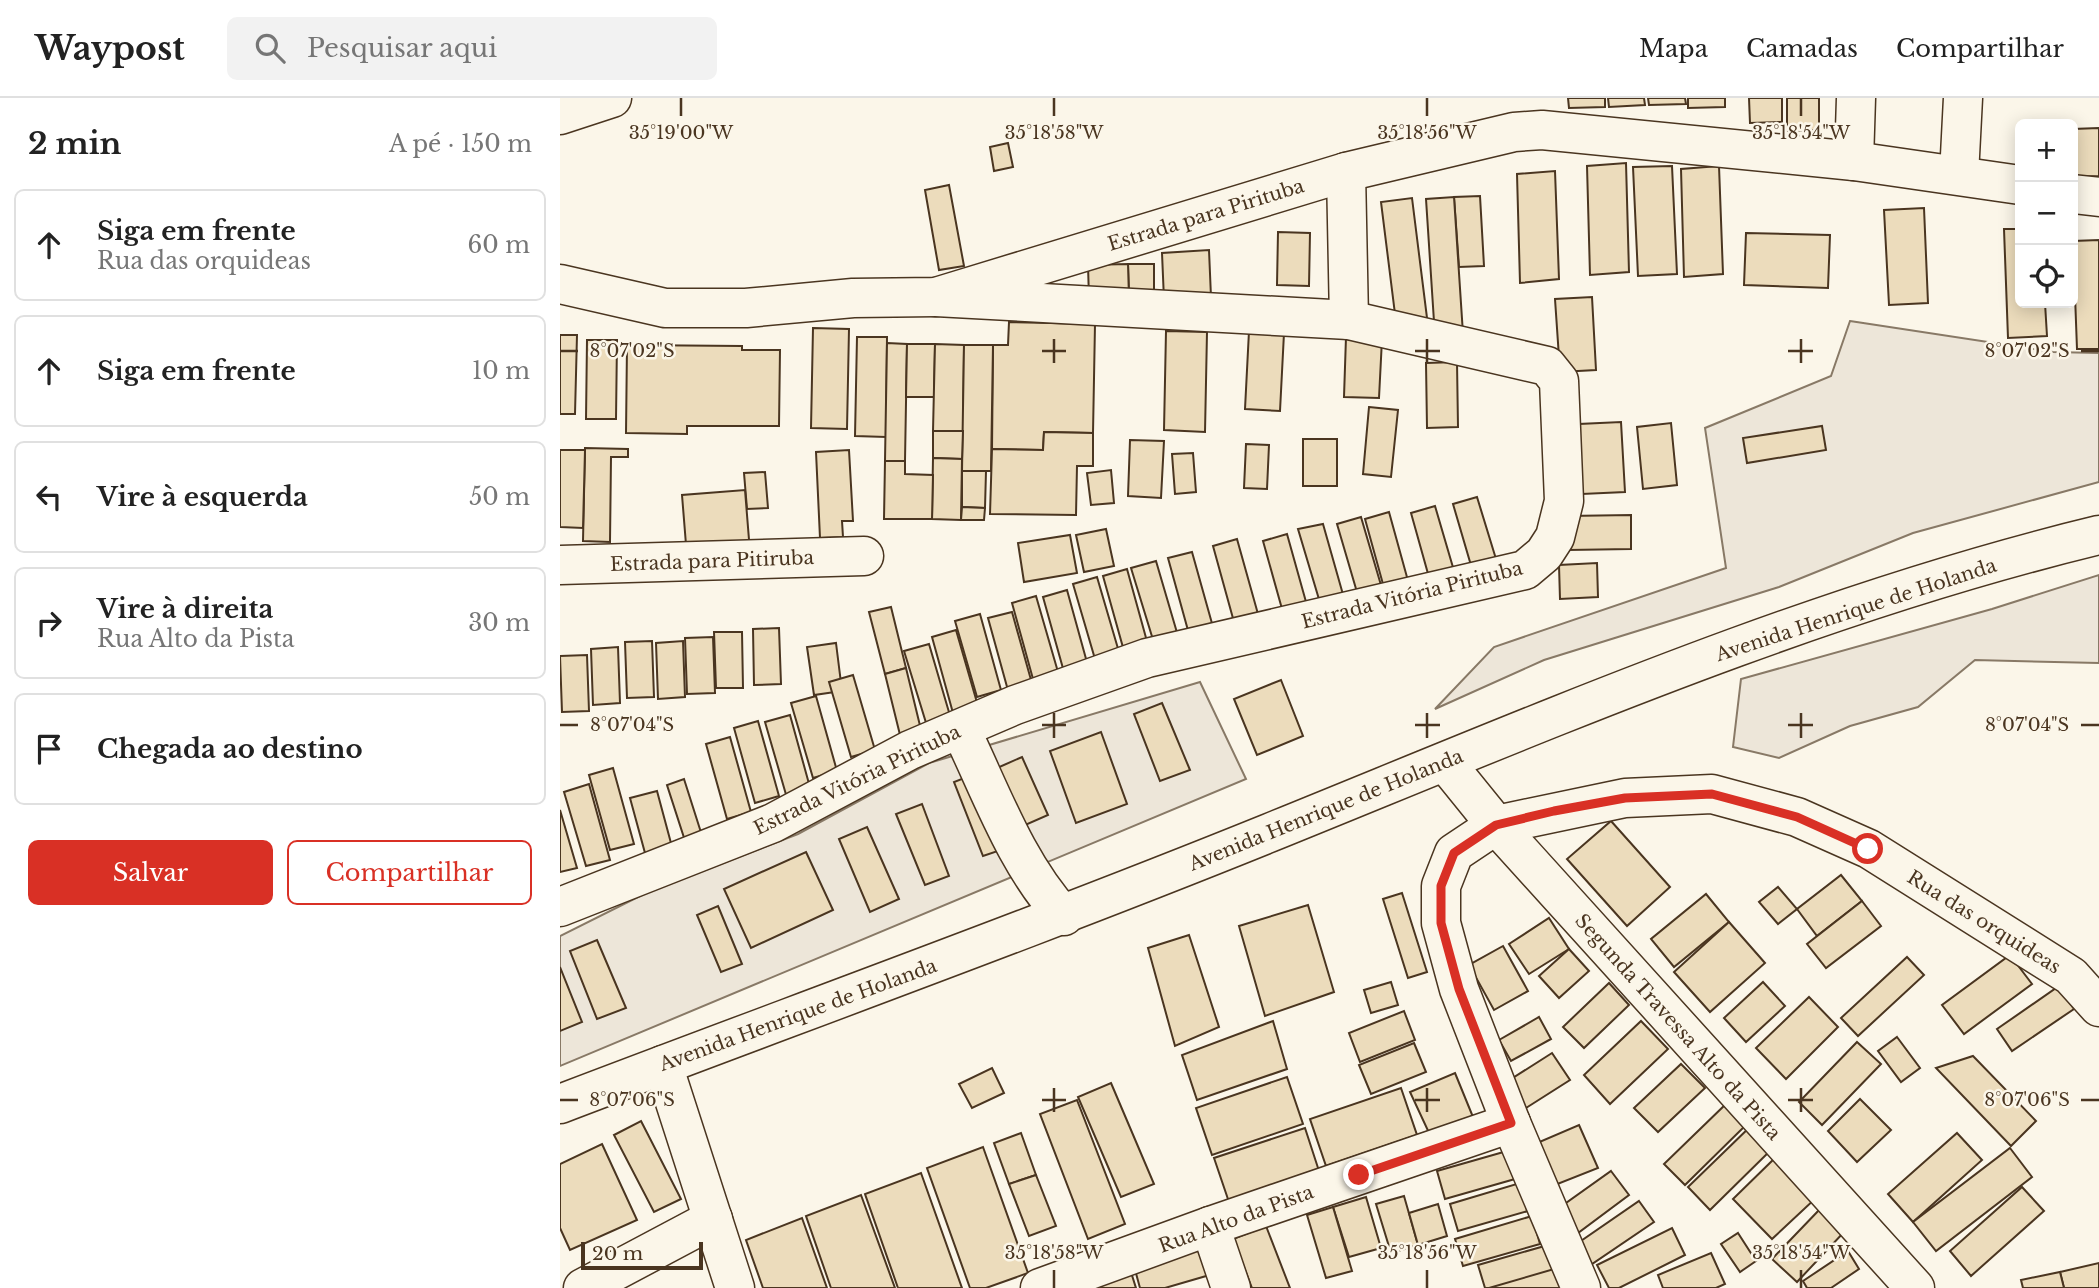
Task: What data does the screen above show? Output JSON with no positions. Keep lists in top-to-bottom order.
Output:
{
  "streets": {
    "street": [
      "Estrada para Pirituba",
      "Estrada para Pitiruba",
      "Estrada Vitória Pirituba",
      "Avenida Henrique de Holanda",
      "Rua das orquideas",
      "Segunda Travessa Alto da Pista",
      "Rua Alto da Pista"
    ]
  },
  "crossings": [
    ["Estrada para Pirituba", "Estrada Vitória Pirituba"],
    ["Avenida Henrique de Holanda", "Segunda Travessa Alto da Pista"],
    ["Rua das orquideas", "Segunda Travessa Alto da Pista"]
  ],
  "scale_bar": "20 m",
  "page": {
    "header": "Waypost",
    "search": "Pesquisar aqui",
    "nav": ["Mapa", "Camadas", "Compartilhar"],
    "heading": ["2 min", "A pé · 150 m"],
    "map_buttons": ["+", "−"],
    "list": [
      ["Siga em frente", "Rua das orquideas", "60 m"],
      ["Siga em frente", "10 m"],
      ["Vire à esquerda", "50 m"],
      ["Vire à direita", "Rua Alto da Pista", "30 m"],
      "Chegada ao destino"
    ],
    "buttons": ["Salvar", "Compartilhar"],
    "scale": "20 m"
  },
  "coordinates": [
    "35°19'00\"W",
    "35°18'58\"W",
    "35°18'56\"W",
    "35°18'54\"W",
    "8°07'02\"S",
    "8°07'04\"S",
    "8°07'06\"S"
  ]
}
